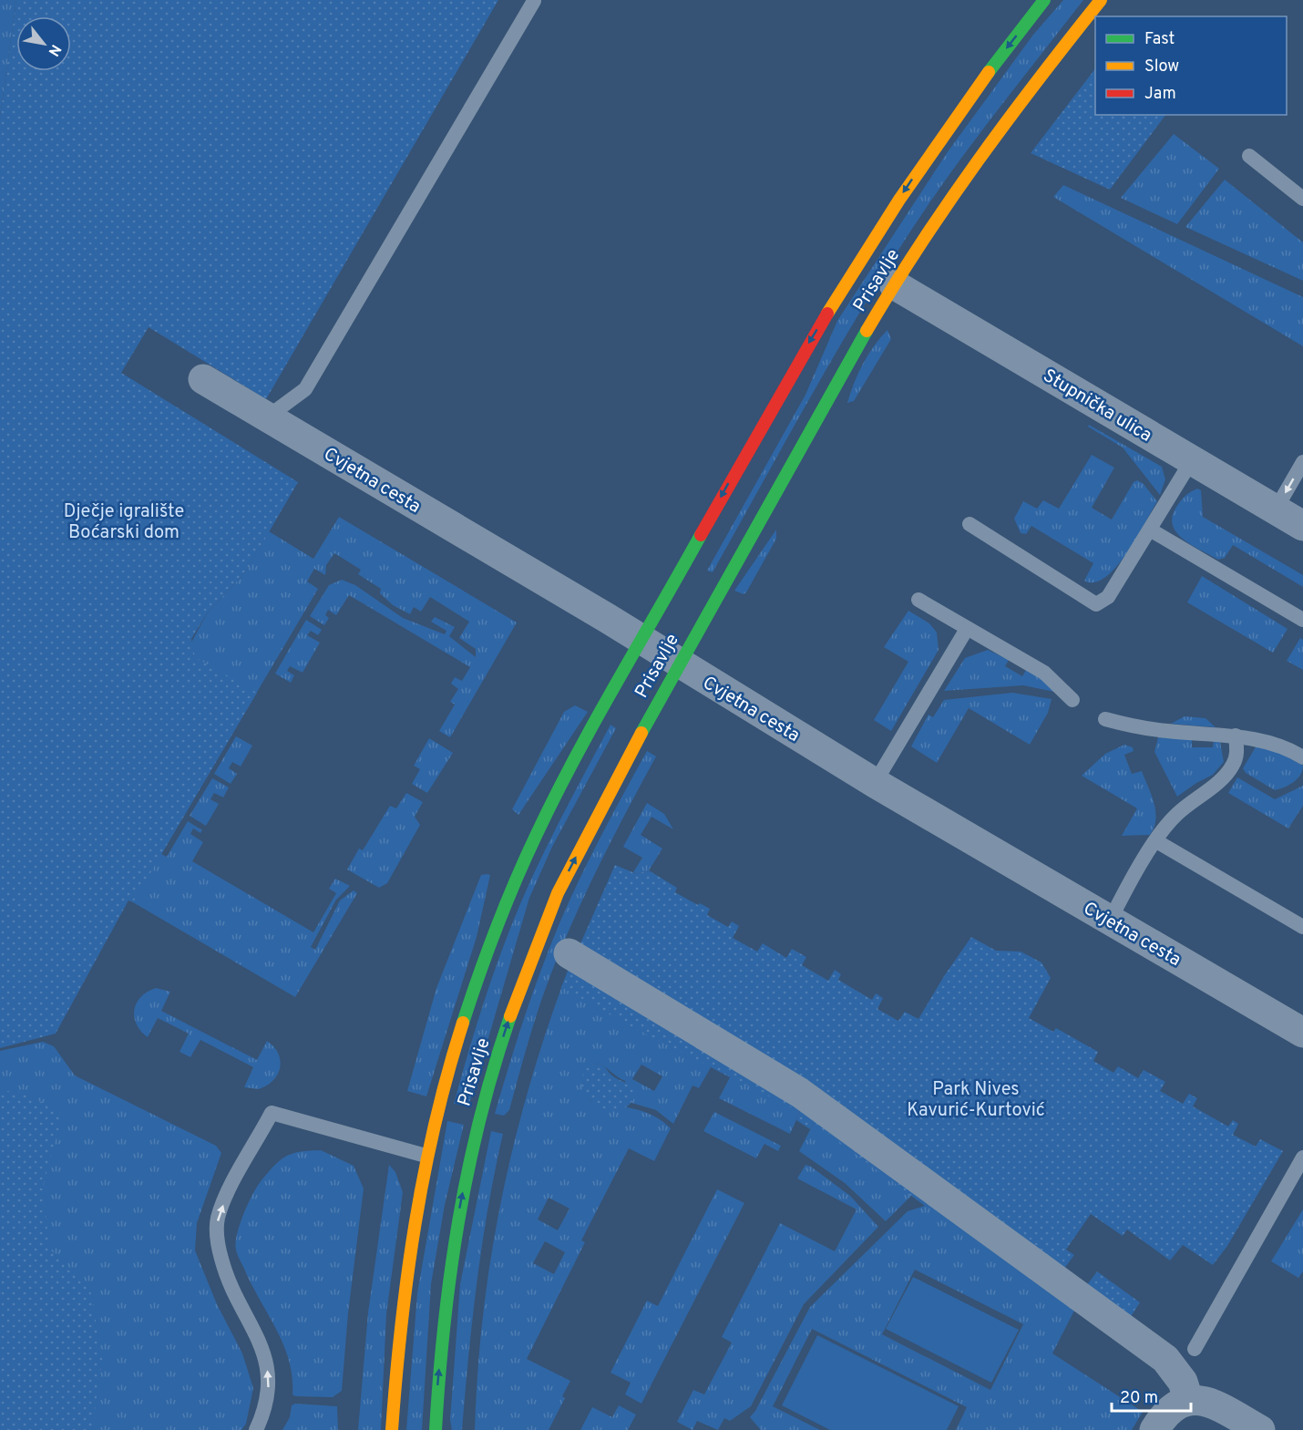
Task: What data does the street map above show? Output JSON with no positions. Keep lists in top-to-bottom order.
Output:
{
  "streets": {
    "street": ["Prisavlje", "Stupnička ulica", "Cvjetna cesta"]
  },
  "crossings": [
    ["Prisavlje", "Stupnička ulica"],
    ["Prisavlje", "Cvjetna cesta"]
  ],
  "parks": ["Dječje igralište Boćarski dom", "Park Nives Kavurić-Kurtović"],
  "legend": ["Fast", "Slow", "Jam"],
  "scale_bar": "20 m",
  "north": "bottom right"
}
